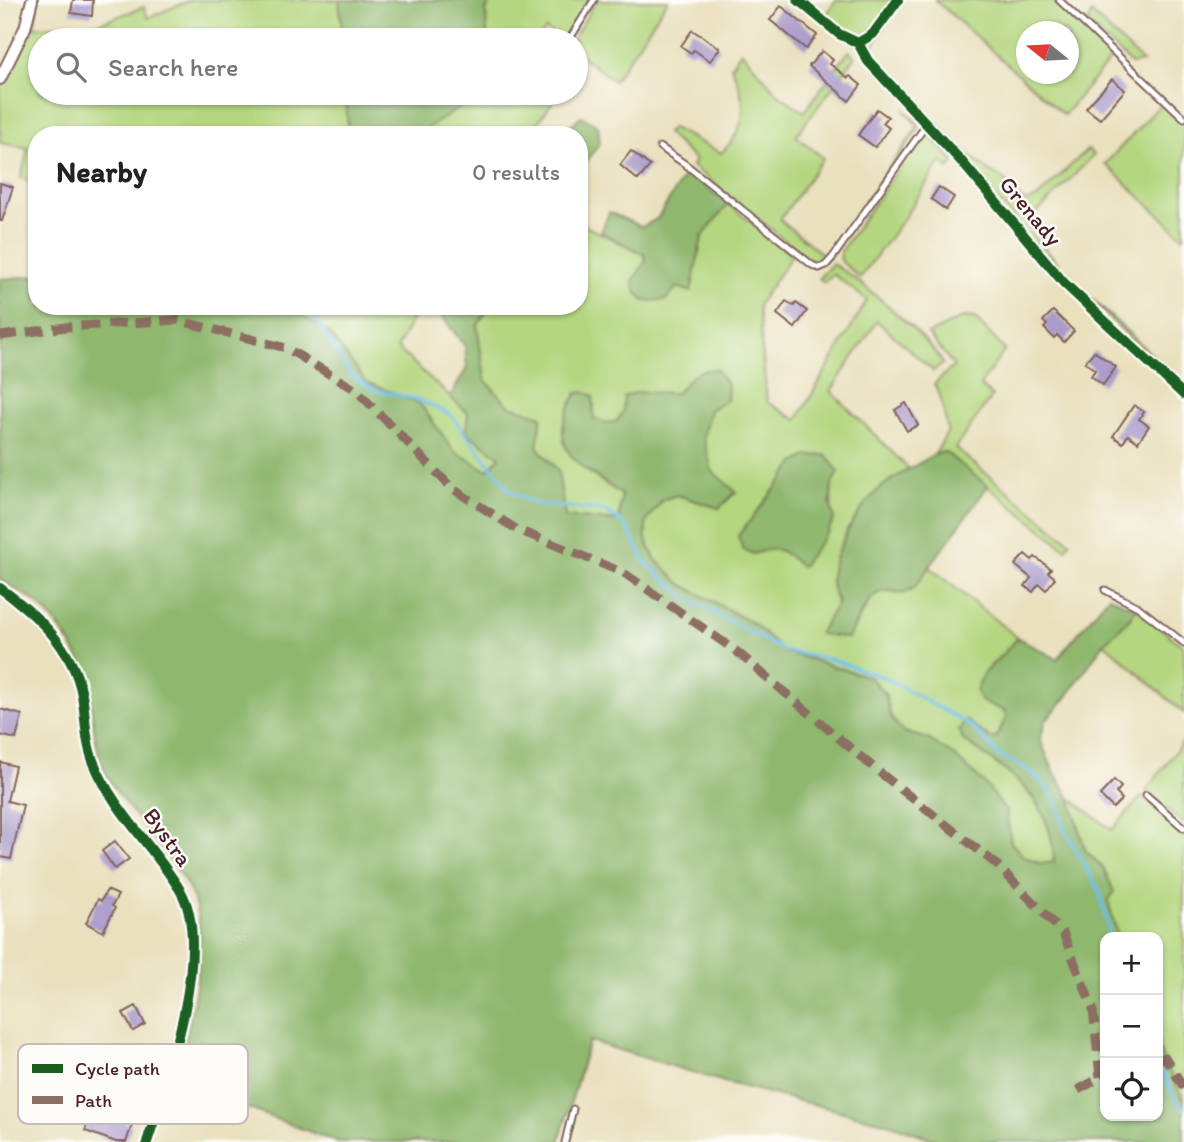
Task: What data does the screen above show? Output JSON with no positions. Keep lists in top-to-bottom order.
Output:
{
  "streets": {
    "street": ["Grenady", "Bystra"]
  },
  "legend": ["Cycle path", "Path"],
  "north": "left",
  "page": {
    "search": "Search here",
    "heading": ["Nearby", "0 results"],
    "map_buttons": ["+", "−"]
  }
}
